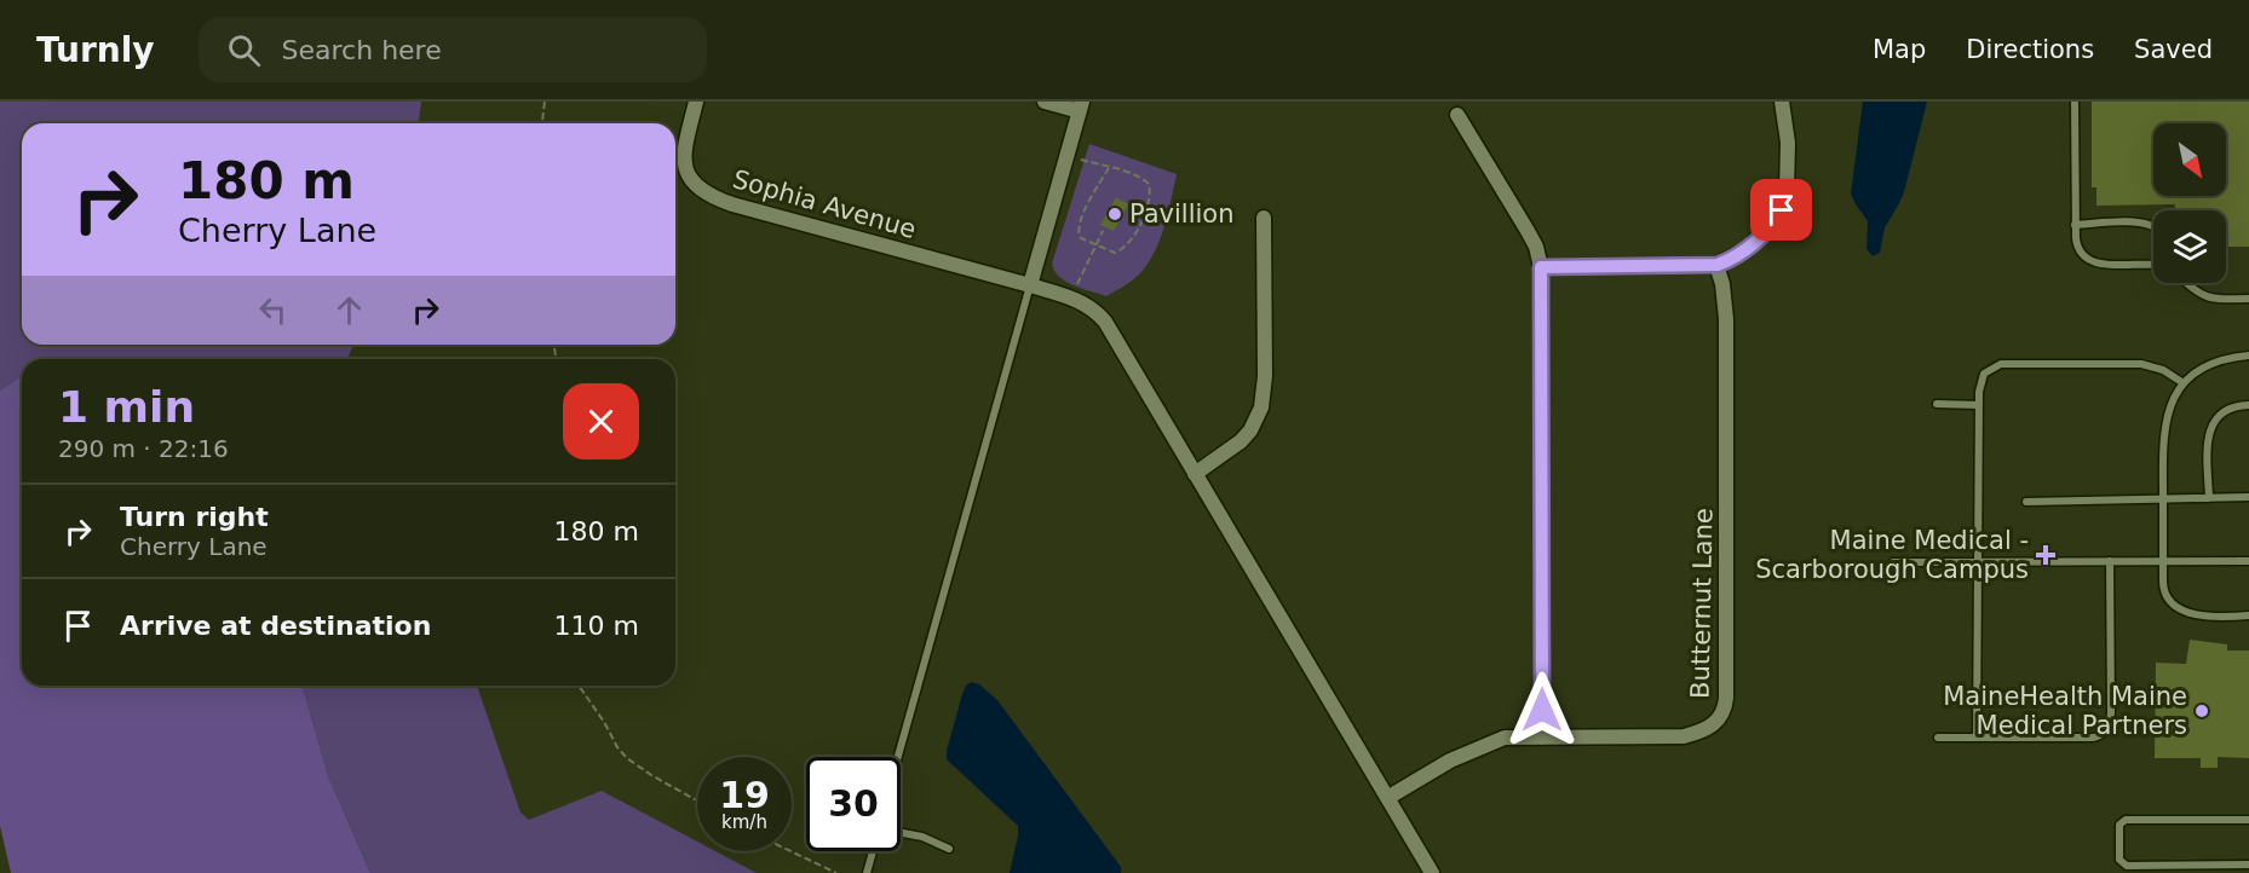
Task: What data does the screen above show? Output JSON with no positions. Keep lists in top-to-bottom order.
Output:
{
  "streets": {
    "street": ["Sophia Avenue", "Butternut Lane"]
  },
  "crossings": [
    ["Sophia Avenue", "Butternut Lane"]
  ],
  "places": {
    "other": ["Pavillion", "MaineHealth Maine Medical Partners"],
    "health": ["Maine Medical - Scarborough Campus"]
  },
  "north": "bottom right",
  "page": {
    "header": "Turnly",
    "search": "Search here",
    "nav": ["Map", "Directions", "Saved"],
    "turn": ["180 m", "Cherry Lane"],
    "heading": ["1 min", "290 m · 22:16"],
    "list": [
      {
        "name": "Turn right",
        "note": "Cherry Lane",
        "value": "180 m"
      },
      {
        "name": "Arrive at destination",
        "value": "110 m"
      }
    ],
    "speed": "19 km/h",
    "limit": "30"
  }
}
